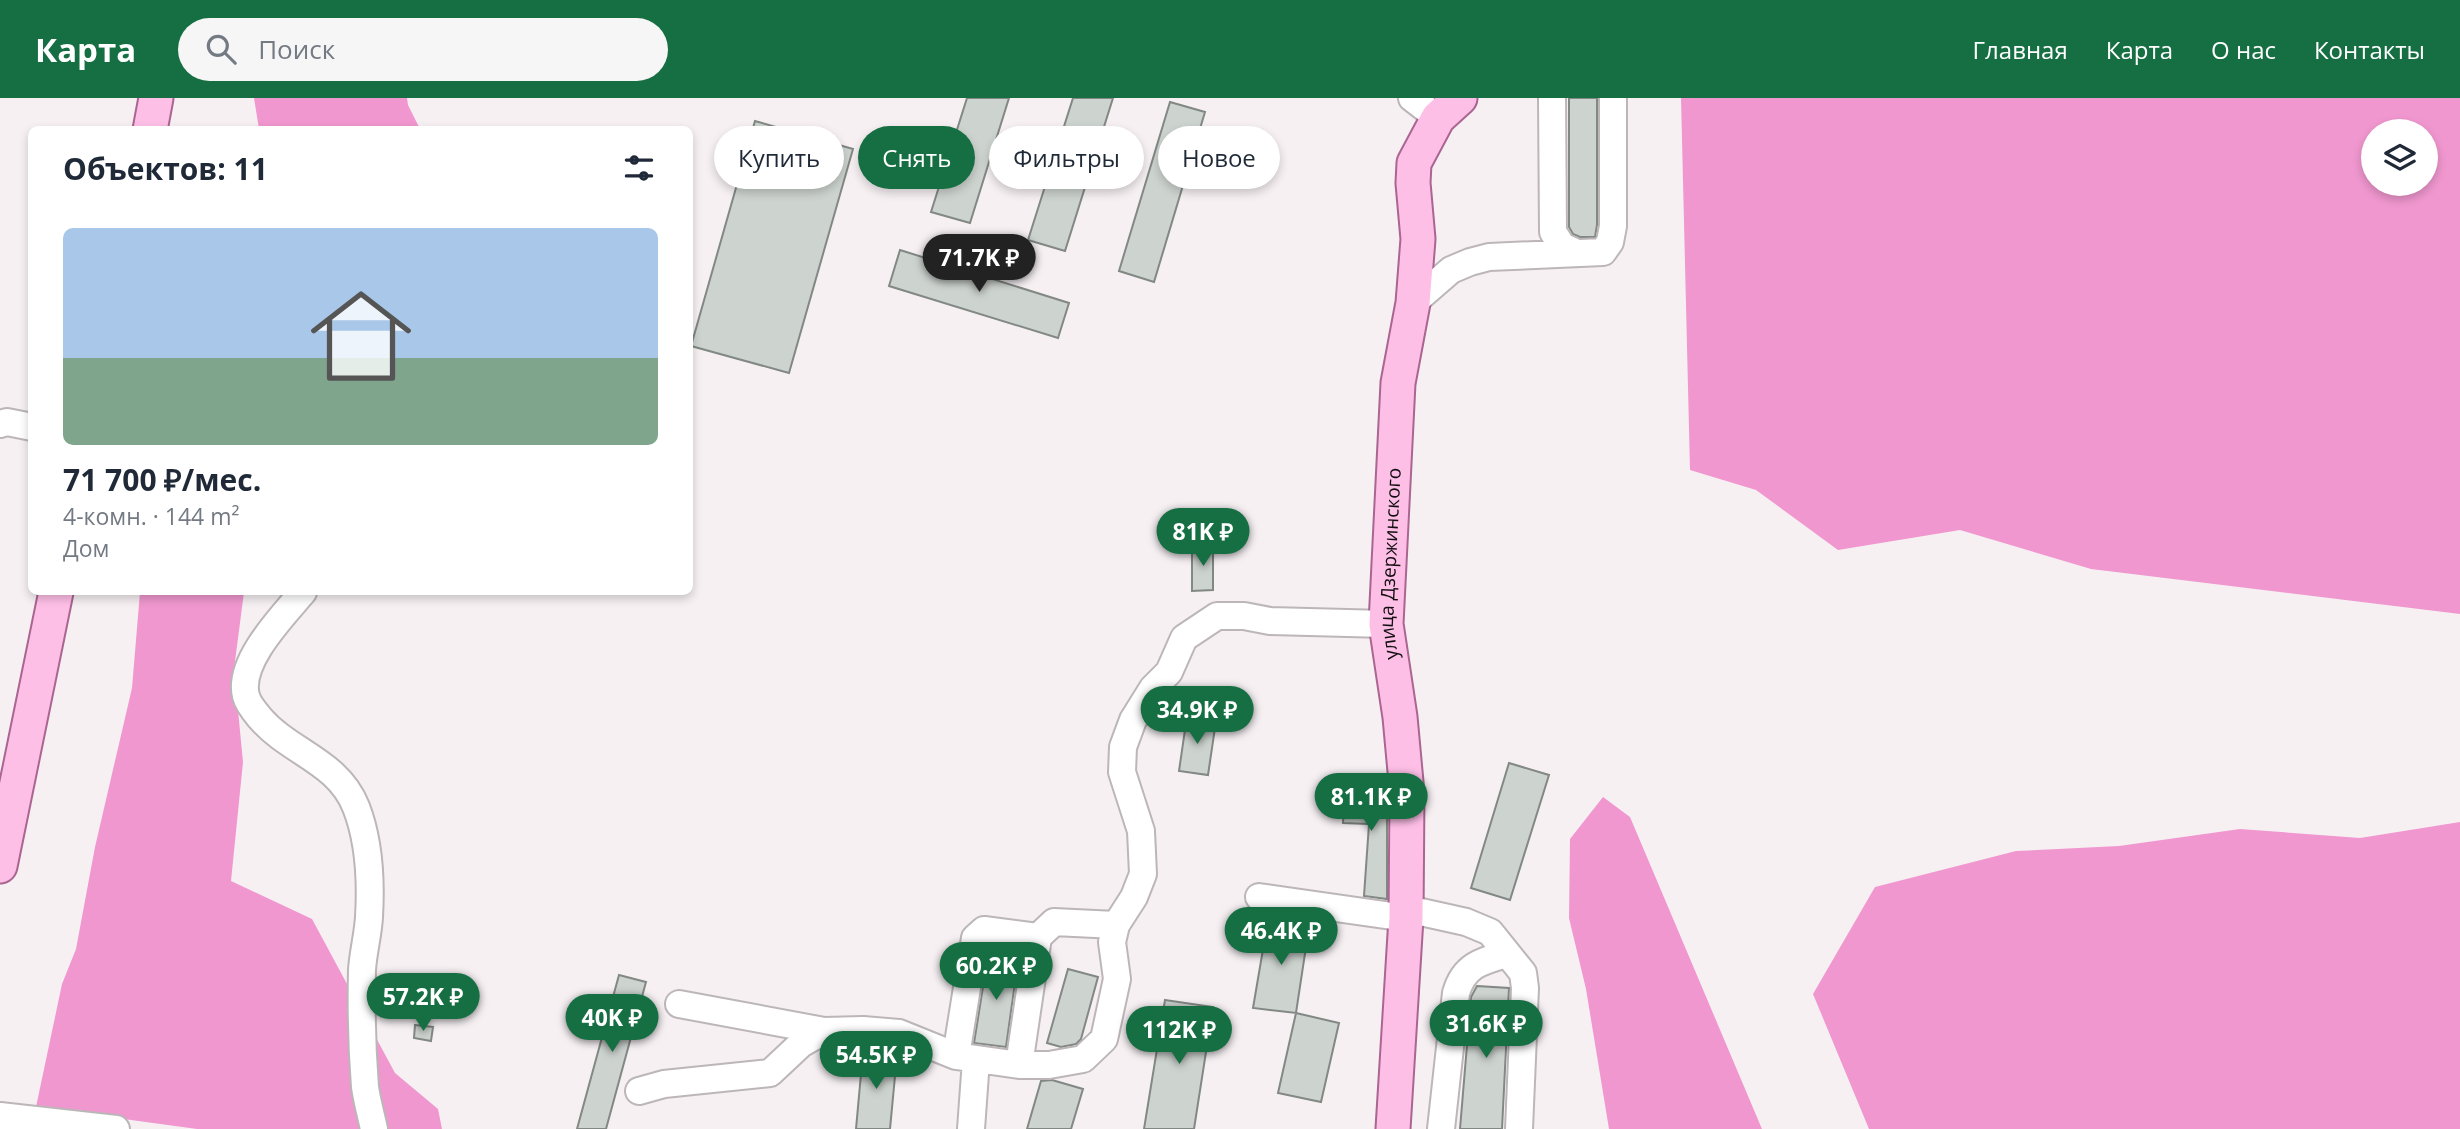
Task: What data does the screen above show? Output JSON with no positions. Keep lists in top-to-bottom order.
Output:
{
  "streets": {
    "main road": ["улица Дзержинского"]
  },
  "page": {
    "header": "Карта",
    "search": "Поиск",
    "nav": [
      "Главная",
      "Карта",
      "О нас",
      "Контакты"
    ],
    "chip": [
      "Купить",
      "Снять",
      "Фильтры",
      "Новое"
    ],
    "heading": "Объектов: 11",
    "list": [
      {
        "name": "71 700 ₽/мес.",
        "note": "4-комн. · 144 m² · Дом"
      }
    ],
    "price": [
      "71.7K ₽",
      "81K ₽",
      "34.9K ₽",
      "81.1K ₽",
      "46.4K ₽",
      "60.2K ₽",
      "57.2K ₽",
      "40K ₽",
      "31.6K ₽",
      "112K ₽",
      "54.5K ₽"
    ]
  }
}
